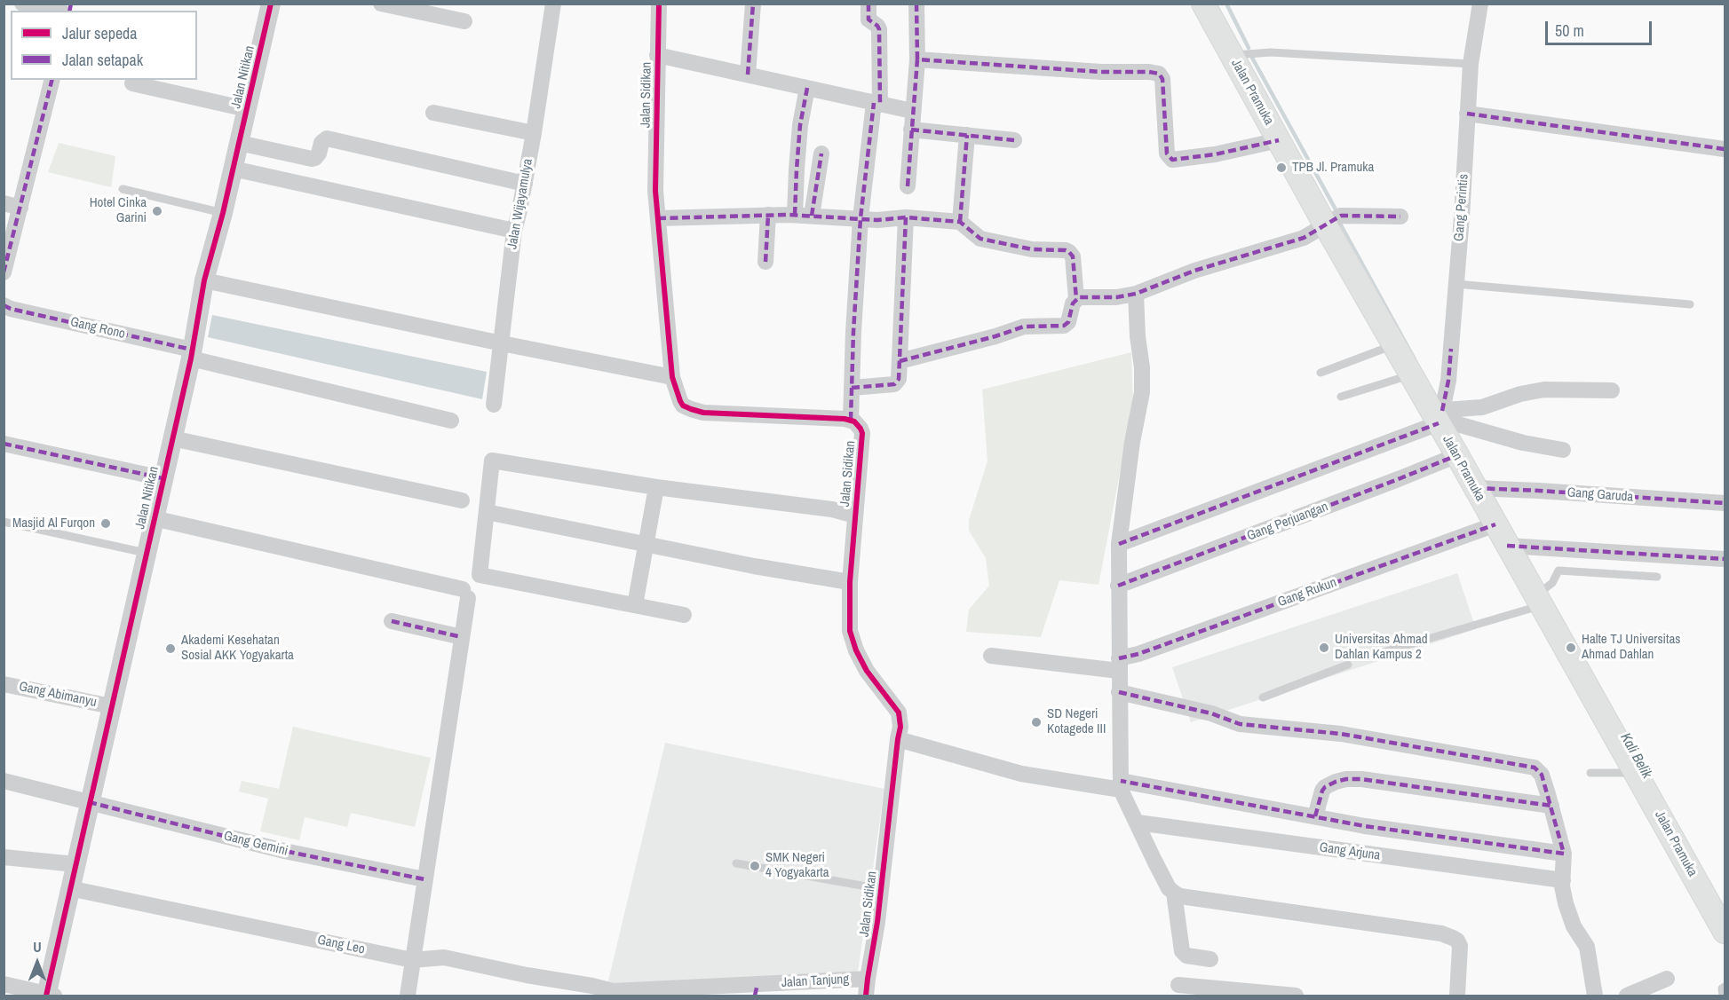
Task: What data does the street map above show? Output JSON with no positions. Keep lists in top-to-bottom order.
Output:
{
  "streets": {
    "main road": ["Jalan Pramuka"],
    "street": [
      "Jalan Nitikan",
      "Jalan Sidikan",
      "Jalan Wijayamulya",
      "Gang Perintis",
      "Gang Rono",
      "Gang Garuda",
      "Gang Perjuangan",
      "Gang Rukun",
      "Gang Abimanyu",
      "Gang Gemini",
      "Gang Arjuna",
      "Gang Leo",
      "Jalan Tanjung"
    ]
  },
  "crossings": [
    ["Jalan Nitikan", "Gang Rono"],
    ["Jalan Nitikan", "Gang Abimanyu"],
    ["Jalan Nitikan", "Gang Gemini"],
    ["Jalan Nitikan", "Gang Leo"],
    ["Jalan Pramuka", "Gang Perintis"],
    ["Jalan Pramuka", "Gang Garuda"],
    ["Jalan Pramuka", "Gang Perjuangan"],
    ["Jalan Pramuka", "Gang Rukun"],
    ["Jalan Sidikan", "Jalan Tanjung"],
    ["Gang Leo", "Jalan Tanjung"]
  ],
  "water": ["Kali Belik"],
  "places": [
    "TPB Jl. Pramuka",
    "Hotel Cinka Garini",
    "Masjid Al Furqon",
    "Universitas Ahmad Dahlan Kampus 2",
    "Halte TJ Universitas Ahmad Dahlan",
    "Akademi Kesehatan Sosial AKK Yogyakarta",
    "SD Negeri Kotagede III",
    "SMK Negeri 4 Yogyakarta"
  ],
  "legend": ["Jalur sepeda", "Jalan setapak"],
  "scale_bar": "50 m",
  "north": "top"
}
